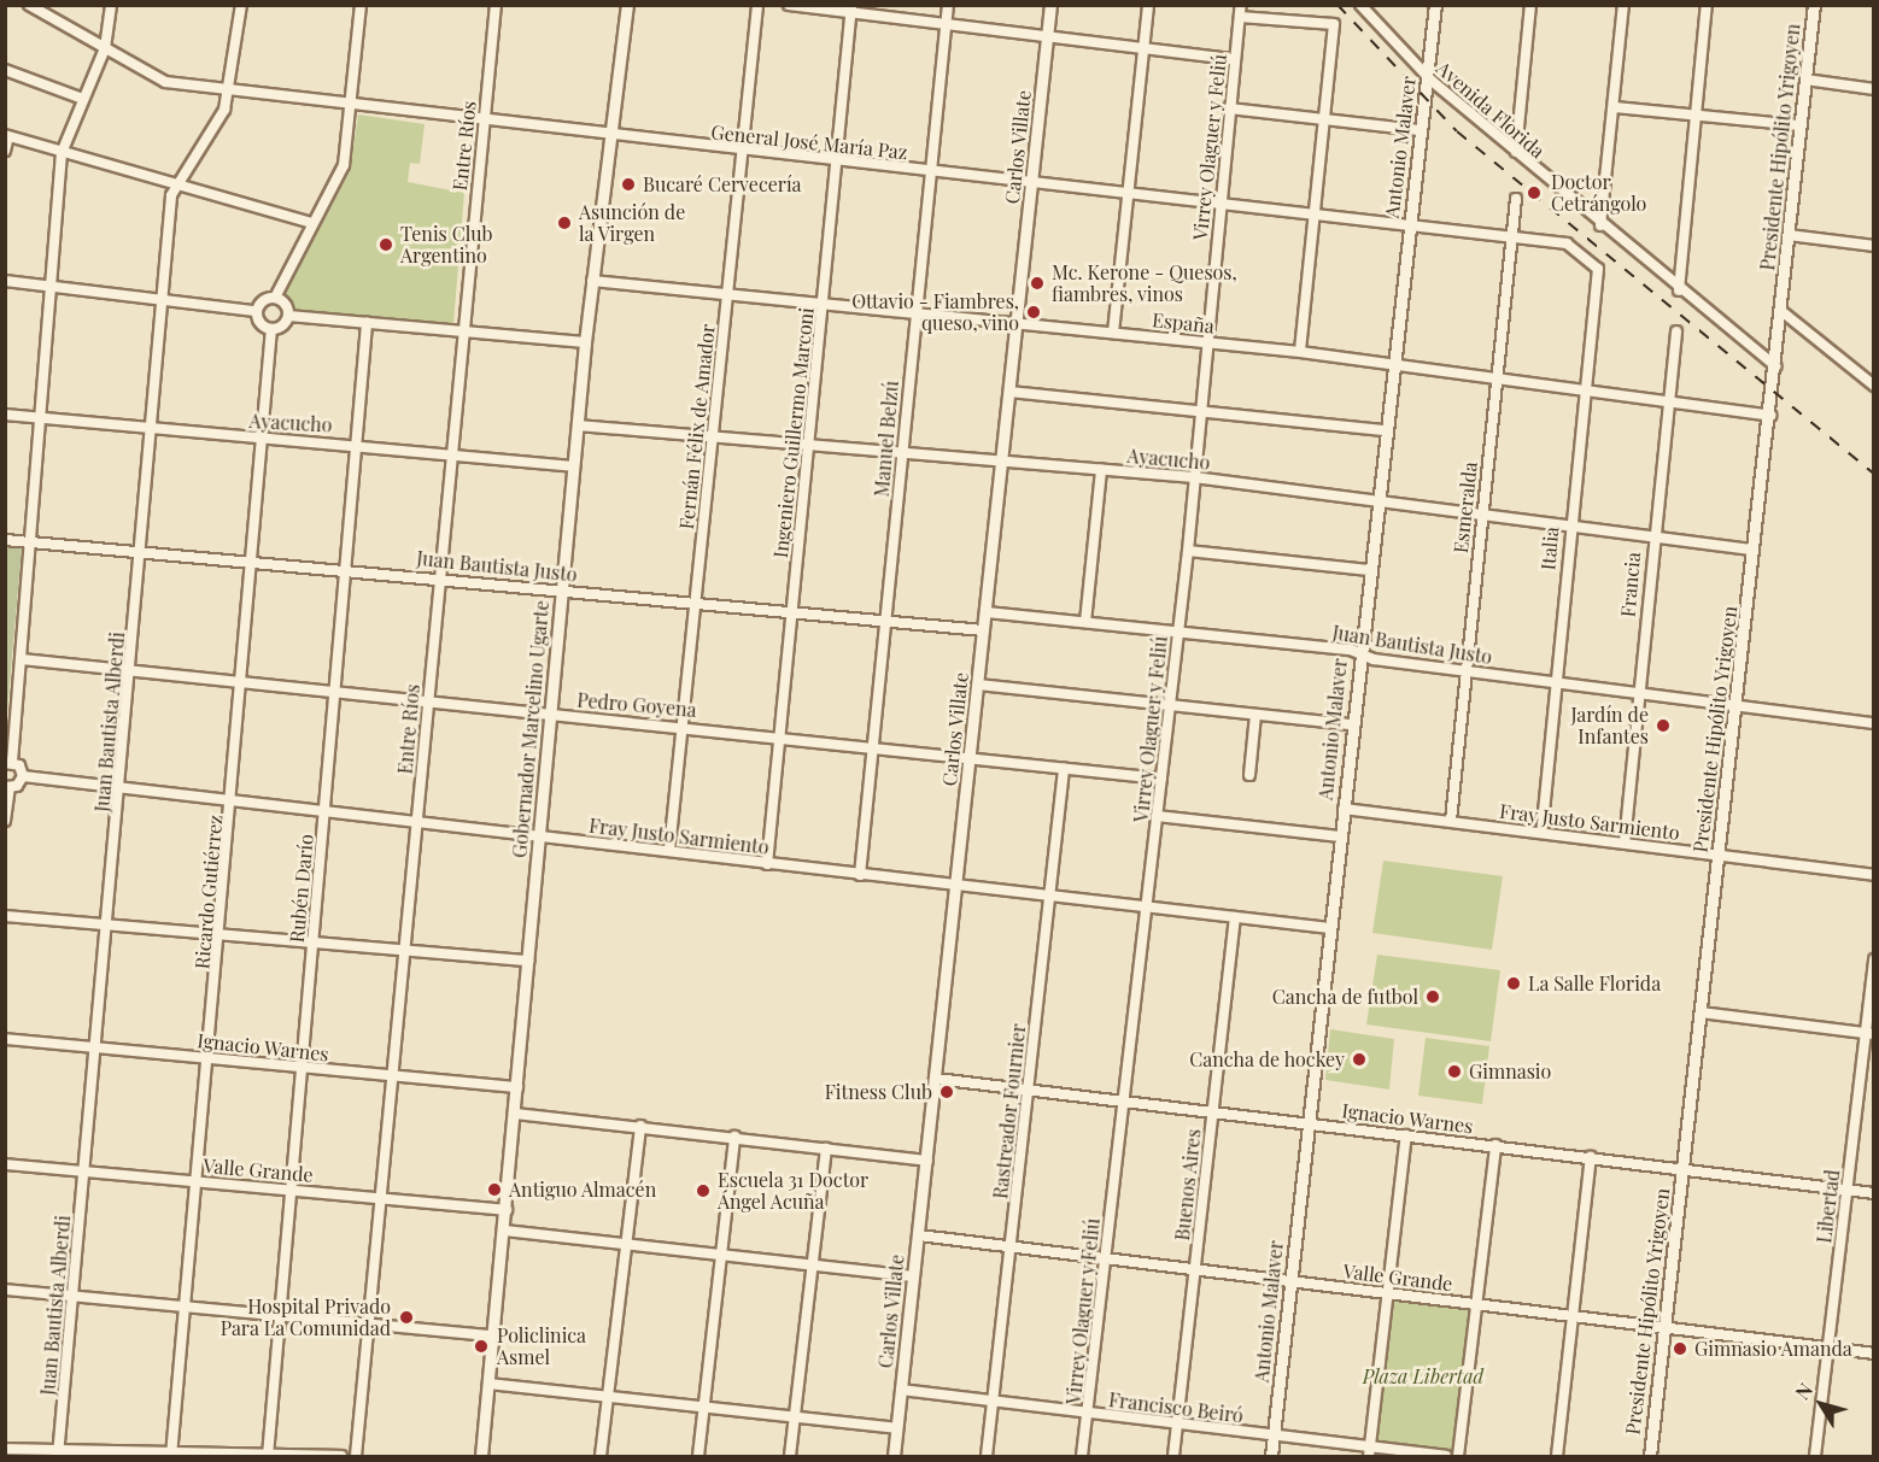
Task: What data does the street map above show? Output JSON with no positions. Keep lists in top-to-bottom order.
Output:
{
  "streets": {
    "street": [
      "Avenida Florida",
      "General José María Paz",
      "Entre Ríos",
      "Carlos Villate",
      "Virrey Olaguer y Feliú",
      "Antonio Malaver",
      "Presidente Hipólito Yrigoyen",
      "España",
      "Ayacucho",
      "Fernán Félix de Amador",
      "Ingeniero Guillermo Marconi",
      "Manuel Belzú",
      "Esmeralda",
      "Italia",
      "Juan Bautista Justo",
      "Francia",
      "Pedro Goyena",
      "Juan Bautista Alberdi",
      "Gobernador Marcelino Ugarte",
      "Fray Justo Sarmiento",
      "Rubén Darío",
      "Ricardo Gutiérrez",
      "Ignacio Warnes",
      "Rastreador Fournier",
      "Valle Grande",
      "Buenos Aires",
      "Libertad",
      "Francisco Beiró"
    ]
  },
  "crossings": [
    ["Avenida Florida", "Antonio Malaver"],
    ["Avenida Florida", "Presidente Hipólito Yrigoyen"],
    ["General José María Paz", "Entre Ríos"],
    ["General José María Paz", "Carlos Villate"],
    ["General José María Paz", "Virrey Olaguer y Feliú"],
    ["General José María Paz", "Antonio Malaver"],
    ["General José María Paz", "Fernán Félix de Amador"],
    ["General José María Paz", "Ingeniero Guillermo Marconi"],
    ["General José María Paz", "Manuel Belzú"],
    ["General José María Paz", "Esmeralda"],
    ["General José María Paz", "Italia"],
    ["General José María Paz", "Juan Bautista Alberdi"],
    ["General José María Paz", "Gobernador Marcelino Ugarte"],
    ["Entre Ríos", "Ayacucho"],
    ["Entre Ríos", "Juan Bautista Justo"],
    ["Entre Ríos", "Pedro Goyena"],
    ["Entre Ríos", "Fray Justo Sarmiento"],
    ["Entre Ríos", "Ignacio Warnes"],
    ["Entre Ríos", "Valle Grande"],
    ["Carlos Villate", "España"],
    ["Carlos Villate", "Ayacucho"],
    ["Carlos Villate", "Juan Bautista Justo"],
    ["Carlos Villate", "Pedro Goyena"],
    ["Carlos Villate", "Fray Justo Sarmiento"],
    ["Carlos Villate", "Ignacio Warnes"],
    ["Carlos Villate", "Valle Grande"],
    ["Carlos Villate", "Francisco Beiró"],
    ["Virrey Olaguer y Feliú", "España"],
    ["Virrey Olaguer y Feliú", "Ayacucho"],
    ["Virrey Olaguer y Feliú", "Juan Bautista Justo"],
    ["Virrey Olaguer y Feliú", "Pedro Goyena"],
    ["Virrey Olaguer y Feliú", "Fray Justo Sarmiento"],
    ["Virrey Olaguer y Feliú", "Ignacio Warnes"],
    ["Virrey Olaguer y Feliú", "Valle Grande"],
    ["Virrey Olaguer y Feliú", "Francisco Beiró"],
    ["Antonio Malaver", "España"],
    ["Antonio Malaver", "Ayacucho"],
    ["Antonio Malaver", "Juan Bautista Justo"],
    ["Antonio Malaver", "Fray Justo Sarmiento"],
    ["Antonio Malaver", "Ignacio Warnes"],
    ["Antonio Malaver", "Valle Grande"],
    ["Antonio Malaver", "Francisco Beiró"],
    ["Presidente Hipólito Yrigoyen", "España"],
    ["Presidente Hipólito Yrigoyen", "Ayacucho"],
    ["Presidente Hipólito Yrigoyen", "Juan Bautista Justo"],
    ["Presidente Hipólito Yrigoyen", "Fray Justo Sarmiento"],
    ["Presidente Hipólito Yrigoyen", "Ignacio Warnes"],
    ["Presidente Hipólito Yrigoyen", "Valle Grande"],
    ["España", "Fernán Félix de Amador"],
    ["España", "Ingeniero Guillermo Marconi"],
    ["España", "Manuel Belzú"],
    ["España", "Esmeralda"],
    ["España", "Italia"],
    ["España", "Francia"],
    ["España", "Gobernador Marcelino Ugarte"],
    ["Ayacucho", "Fernán Félix de Amador"],
    ["Ayacucho", "Ingeniero Guillermo Marconi"],
    ["Ayacucho", "Manuel Belzú"],
    ["Ayacucho", "Esmeralda"],
    ["Ayacucho", "Italia"],
    ["Ayacucho", "Francia"],
    ["Ayacucho", "Juan Bautista Alberdi"],
    ["Ayacucho", "Gobernador Marcelino Ugarte"],
    ["Ayacucho", "Rubén Darío"],
    ["Ayacucho", "Ricardo Gutiérrez"],
    ["Fernán Félix de Amador", "Juan Bautista Justo"],
    ["Fernán Félix de Amador", "Pedro Goyena"],
    ["Fernán Félix de Amador", "Fray Justo Sarmiento"],
    ["Ingeniero Guillermo Marconi", "Juan Bautista Justo"],
    ["Ingeniero Guillermo Marconi", "Pedro Goyena"],
    ["Ingeniero Guillermo Marconi", "Fray Justo Sarmiento"],
    ["Manuel Belzú", "Juan Bautista Justo"],
    ["Manuel Belzú", "Pedro Goyena"],
    ["Manuel Belzú", "Fray Justo Sarmiento"],
    ["Esmeralda", "Juan Bautista Justo"],
    ["Esmeralda", "Fray Justo Sarmiento"],
    ["Italia", "Juan Bautista Justo"],
    ["Italia", "Fray Justo Sarmiento"],
    ["Juan Bautista Justo", "Francia"],
    ["Juan Bautista Justo", "Juan Bautista Alberdi"],
    ["Juan Bautista Justo", "Gobernador Marcelino Ugarte"],
    ["Juan Bautista Justo", "Rubén Darío"],
    ["Juan Bautista Justo", "Ricardo Gutiérrez"],
    ["Francia", "Fray Justo Sarmiento"],
    ["Pedro Goyena", "Juan Bautista Alberdi"],
    ["Pedro Goyena", "Gobernador Marcelino Ugarte"],
    ["Pedro Goyena", "Rubén Darío"],
    ["Pedro Goyena", "Ricardo Gutiérrez"],
    ["Pedro Goyena", "Rastreador Fournier"],
    ["Juan Bautista Alberdi", "Fray Justo Sarmiento"],
    ["Juan Bautista Alberdi", "Ignacio Warnes"],
    ["Juan Bautista Alberdi", "Valle Grande"],
    ["Gobernador Marcelino Ugarte", "Fray Justo Sarmiento"],
    ["Gobernador Marcelino Ugarte", "Ignacio Warnes"],
    ["Gobernador Marcelino Ugarte", "Valle Grande"],
    ["Fray Justo Sarmiento", "Rubén Darío"],
    ["Fray Justo Sarmiento", "Ricardo Gutiérrez"],
    ["Fray Justo Sarmiento", "Rastreador Fournier"],
    ["Fray Justo Sarmiento", "Buenos Aires"],
    ["Rubén Darío", "Ignacio Warnes"],
    ["Rubén Darío", "Valle Grande"],
    ["Ricardo Gutiérrez", "Ignacio Warnes"],
    ["Ricardo Gutiérrez", "Valle Grande"],
    ["Ignacio Warnes", "Rastreador Fournier"],
    ["Ignacio Warnes", "Buenos Aires"],
    ["Ignacio Warnes", "Libertad"],
    ["Rastreador Fournier", "Valle Grande"],
    ["Rastreador Fournier", "Francisco Beiró"],
    ["Valle Grande", "Buenos Aires"],
    ["Valle Grande", "Libertad"],
    ["Buenos Aires", "Francisco Beiró"]
  ],
  "parks": ["Plaza Libertad"],
  "places": [
    "Bucaré Cervecería",
    "Doctor Cetrángolo",
    "Asunción de la Virgen",
    "Tenis Club Argentino",
    "Mc. Kerone - Quesos, fiambres, vinos",
    "Ottavio - Fiambres, queso, vino",
    "Jardín de Infantes",
    "La Salle Florida",
    "Cancha de futbol",
    "Cancha de hockey",
    "Gimnasio",
    "Fitness Club",
    "Antiguo Almacén",
    "Escuela 31 Doctor Ángel Acuña",
    "Hospital Privado Para La Comunidad",
    "Policlinica Asmel",
    "Gimnasio Amanda"
  ],
  "north": "top left"
}
